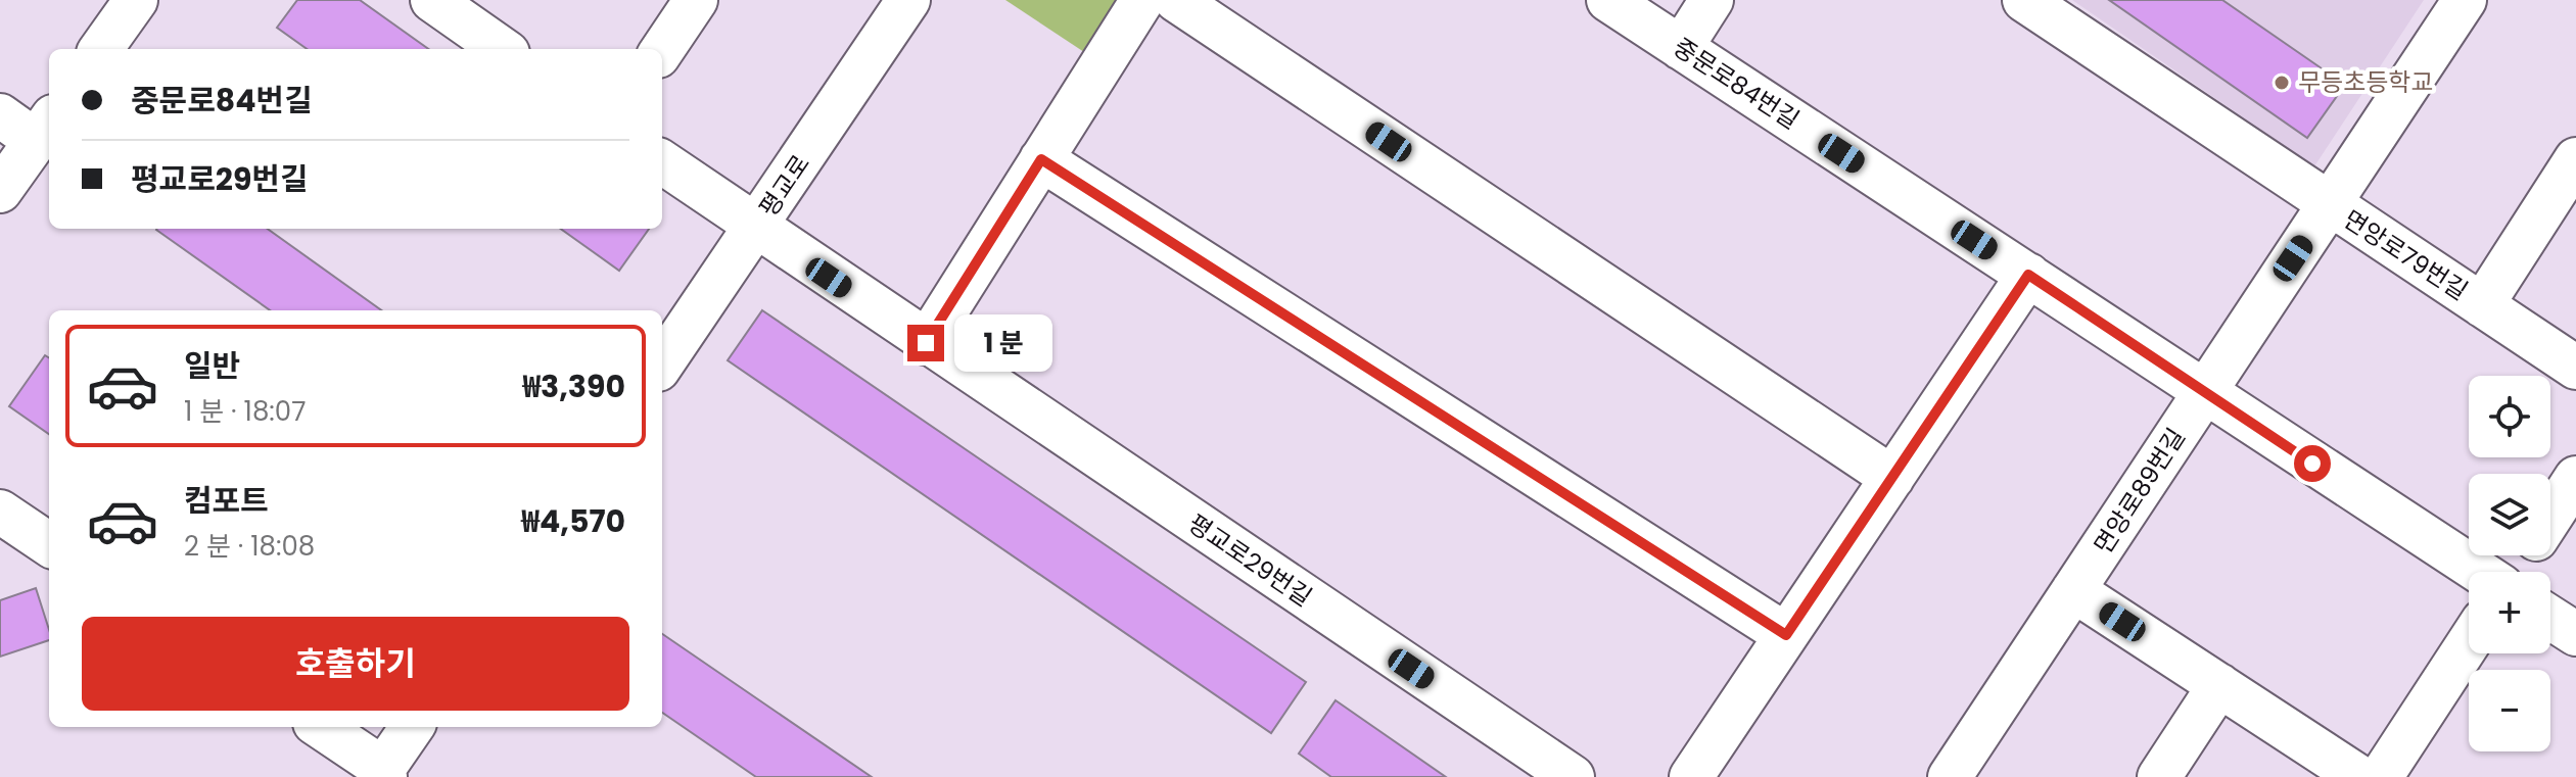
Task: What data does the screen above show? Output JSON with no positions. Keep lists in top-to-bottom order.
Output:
{
  "streets": {
    "street": [
      "중문로84번길",
      "평교로",
      "면앙로79번길",
      "면앙로89번길",
      "평교로29번길"
    ]
  },
  "crossings": [
    ["중문로84번길", "면앙로89번길"],
    ["평교로", "평교로29번길"],
    ["면앙로79번길", "면앙로89번길"]
  ],
  "places": ["무등초등학교"],
  "page": {
    "banner": ["중문로84번길", "평교로29번길"],
    "bubble": "1 분",
    "list": [
      {
        "name": "일반",
        "note": "1 분 · 18:07",
        "value": "₩3,390"
      },
      {
        "name": "컴포트",
        "note": "2 분 · 18:08",
        "value": "₩4,570"
      }
    ],
    "map_buttons": ["+", "−"],
    "buttons": "호출하기"
  }
}
